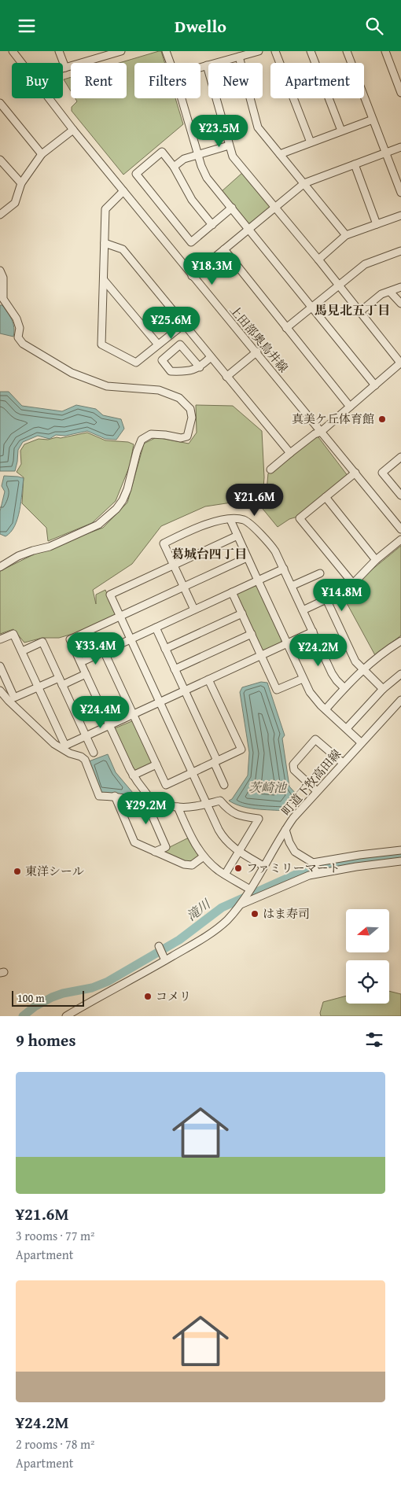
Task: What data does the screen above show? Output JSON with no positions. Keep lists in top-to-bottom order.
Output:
{
  "streets": {
    "street": ["上田部奥鳥井線", "町道下牧高田線"]
  },
  "districts": ["馬見北五丁目", "葛城台四丁目"],
  "water": ["茨崎池", "滝川"],
  "places": [
    "真美ケ丘体育館",
    "ファミリーマート",
    "東洋シール",
    "はま寿司",
    "コメリ"
  ],
  "scale_bar": "100 m",
  "north": "left",
  "page": {
    "header": "Dwello",
    "chip": [
      "Buy",
      "Rent",
      "Filters",
      "New",
      "Apartment"
    ],
    "price": [
      "¥23.5M",
      "¥18.3M",
      "¥25.6M",
      "¥21.6M",
      "¥14.8M",
      "¥33.4M",
      "¥24.2M",
      "¥24.4M",
      "¥29.2M"
    ],
    "scale": "100 m",
    "heading": "9 homes",
    "list": [
      {
        "name": "¥21.6M",
        "note": "3 rooms · 77 m² · Apartment"
      },
      {
        "name": "¥24.2M",
        "note": "2 rooms · 78 m² · Apartment"
      }
    ]
  }
}
